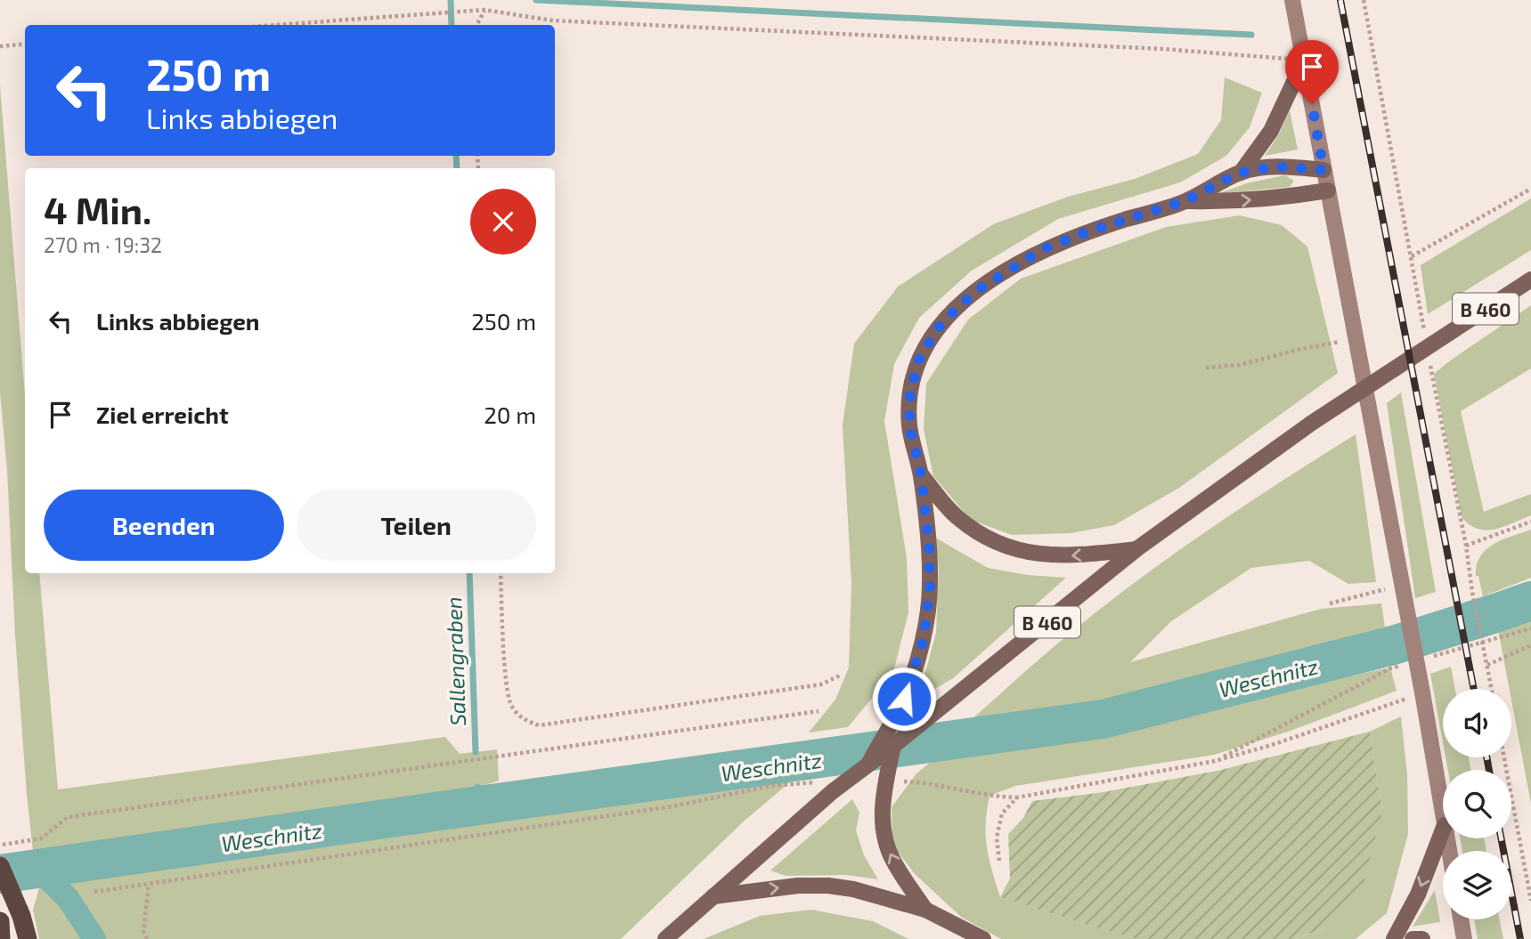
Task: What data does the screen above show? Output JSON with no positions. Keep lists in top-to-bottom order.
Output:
{
  "streets": {
    "main road": ["B 460"]
  },
  "water": ["Sallengraben", "Weschnitz"],
  "page": {
    "turn": ["250 m", "Links abbiegen"],
    "heading": ["4 Min.", "270 m · 19:32"],
    "list": [
      {
        "name": "Links abbiegen",
        "value": "250 m"
      },
      {
        "name": "Ziel erreicht",
        "value": "20 m"
      }
    ],
    "buttons": ["Beenden", "Teilen"]
  }
}
